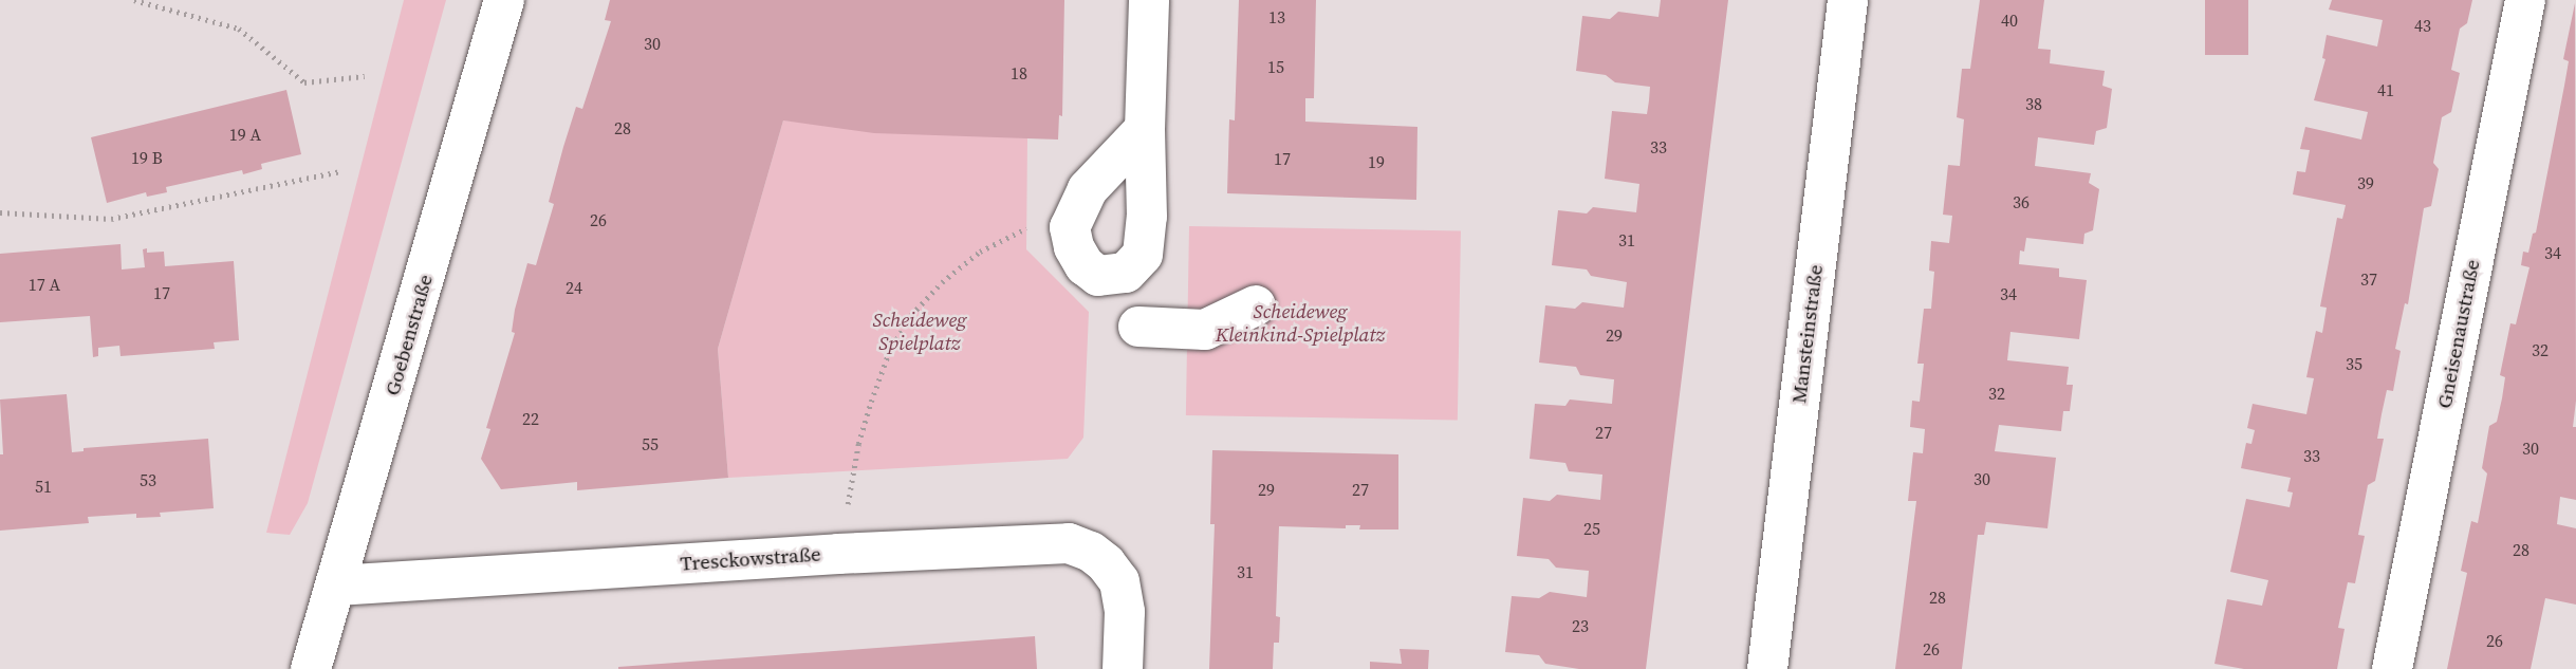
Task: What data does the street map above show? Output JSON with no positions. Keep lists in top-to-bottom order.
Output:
{
  "streets": {
    "street": [
      "Mansteinstraße",
      "Gneisenaustraße",
      "Goebenstraße",
      "Tresckowstraße"
    ]
  },
  "crossings": [
    ["Goebenstraße", "Tresckowstraße"]
  ],
  "parks": ["Scheideweg Kleinkind-Spielplatz", "Scheideweg Spielplatz"],
  "house_numbers": [
    "13",
    "40",
    "43",
    "30",
    "15",
    "18",
    "41",
    "38",
    "28",
    "19 A",
    "33",
    "19 B",
    "17",
    "19",
    "39",
    "36",
    "26",
    "31",
    "34",
    "37",
    "17 A",
    "24",
    "17",
    "34",
    "29",
    "32",
    "35",
    "32",
    "22",
    "27",
    "55",
    "30",
    "33",
    "30",
    "53",
    "51",
    "29",
    "27",
    "25",
    "28",
    "31",
    "28",
    "23",
    "26",
    "26"
  ]
}
